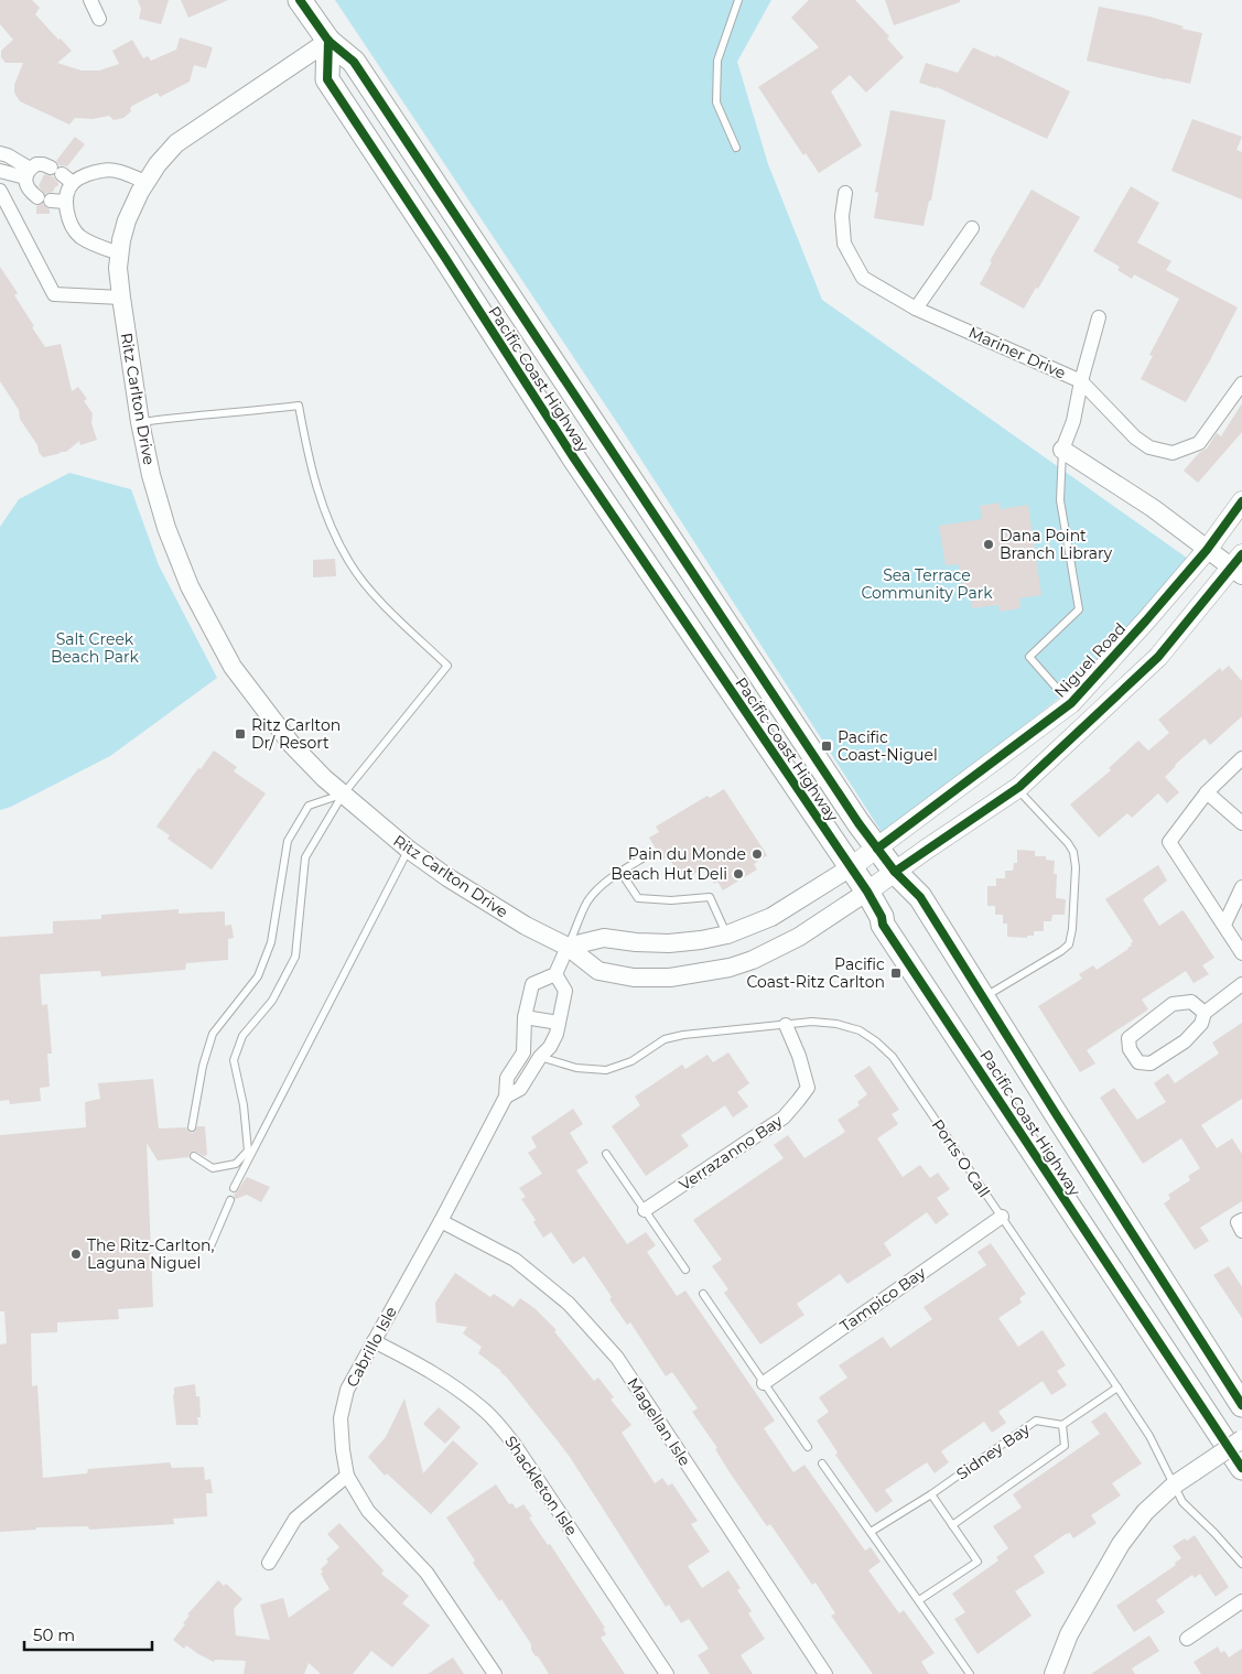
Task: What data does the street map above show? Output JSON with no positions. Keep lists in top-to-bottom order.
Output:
{
  "streets": {
    "highway": ["Pacific Coast Highway"],
    "main road": ["Niguel Road"],
    "street": [
      "Mariner Drive",
      "Ritz Carlton Drive",
      "Verrazanno Bay",
      "Tampico Bay",
      "Cabrillo Isle",
      "Magellan Isle",
      "Shackleton Isle"
    ],
    "lane": ["Ports O Call", "Sidney Bay"]
  },
  "crossings": [
    ["Pacific Coast Highway", "Ritz Carlton Drive"],
    ["Pacific Coast Highway", "Niguel Road"],
    ["Verrazanno Bay", "Ports O Call"],
    ["Ports O Call", "Tampico Bay"],
    ["Ports O Call", "Cabrillo Isle"],
    ["Cabrillo Isle", "Magellan Isle"],
    ["Cabrillo Isle", "Shackleton Isle"]
  ],
  "parks": ["Sea Terrace Community Park", "Salt Creek Beach Park"],
  "places": {
    "other": [
      "Dana Point Branch Library",
      "Pain du Monde",
      "Beach Hut Deli",
      "The Ritz-Carlton, Laguna Niguel"
    ],
    "transit": ["Ritz Carlton Dr/ Resort", "Pacific Coast-Niguel", "Pacific Coast-Ritz Carlton"]
  },
  "scale_bar": "50 m"
}
